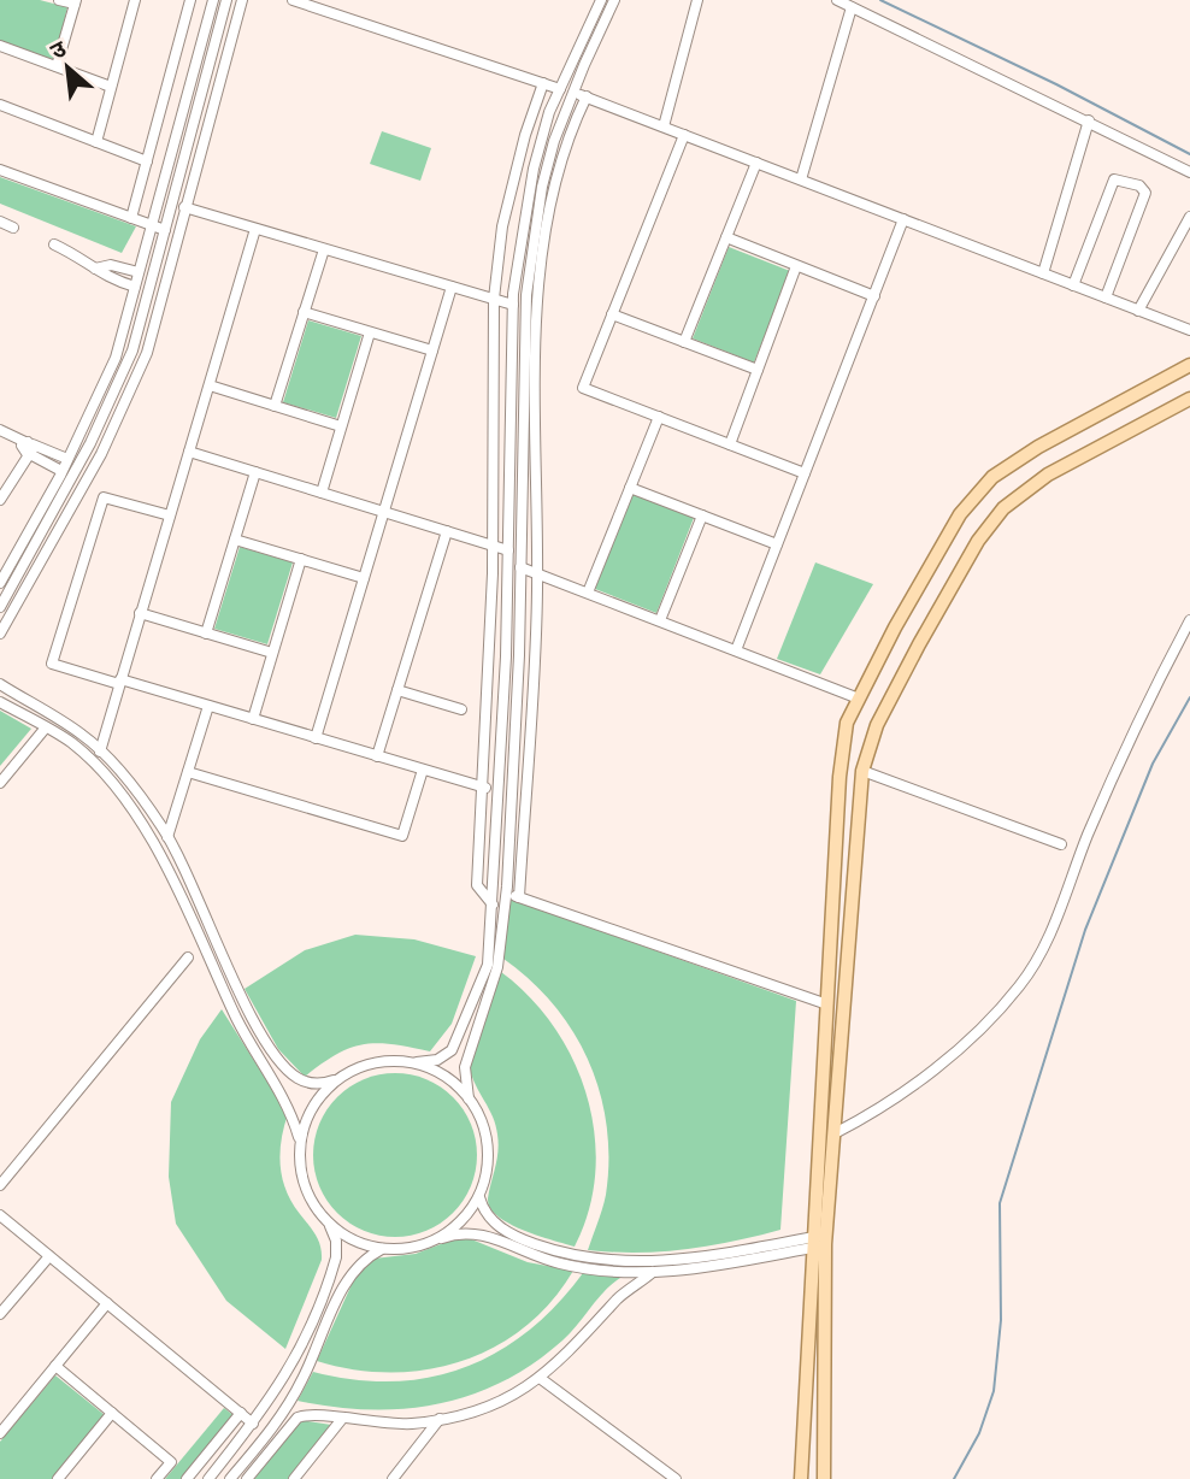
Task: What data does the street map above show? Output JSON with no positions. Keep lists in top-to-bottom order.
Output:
{
  "north": "top left"
}
